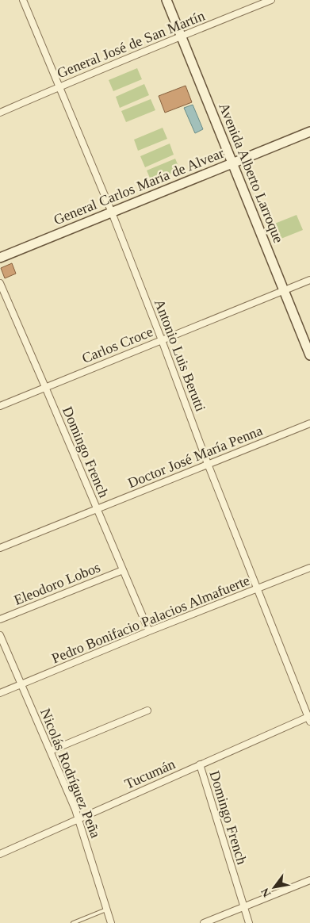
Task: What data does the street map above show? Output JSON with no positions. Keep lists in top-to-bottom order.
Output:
{
  "streets": {
    "main road": ["Avenida Alberto Larroque", "General Carlos María de Alvear"],
    "street": [
      "General José de San Martín",
      "Carlos Croce",
      "Antonio Luis Berutti",
      "Domingo French",
      "Doctor José María Penna",
      "Eleodoro Lobos",
      "Pedro Bonifacio Palacios Almafuerte",
      "Nicolás Rodríguez Peña",
      "Tucumán"
    ]
  },
  "crossings": [
    ["General José de San Martín", "Avenida Alberto Larroque"],
    ["General José de San Martín", "Antonio Luis Berutti"],
    ["Avenida Alberto Larroque", "General Carlos María de Alvear"],
    ["Avenida Alberto Larroque", "Carlos Croce"],
    ["General Carlos María de Alvear", "Antonio Luis Berutti"],
    ["Carlos Croce", "Antonio Luis Berutti"],
    ["Carlos Croce", "Domingo French"],
    ["Antonio Luis Berutti", "Doctor José María Penna"],
    ["Antonio Luis Berutti", "Pedro Bonifacio Palacios Almafuerte"],
    ["Antonio Luis Berutti", "Tucumán"],
    ["Domingo French", "Doctor José María Penna"],
    ["Domingo French", "Eleodoro Lobos"],
    ["Domingo French", "Pedro Bonifacio Palacios Almafuerte"],
    ["Domingo French", "Tucumán"],
    ["Pedro Bonifacio Palacios Almafuerte", "Nicolás Rodríguez Peña"],
    ["Nicolás Rodríguez Peña", "Tucumán"]
  ],
  "north": "bottom left"
}
